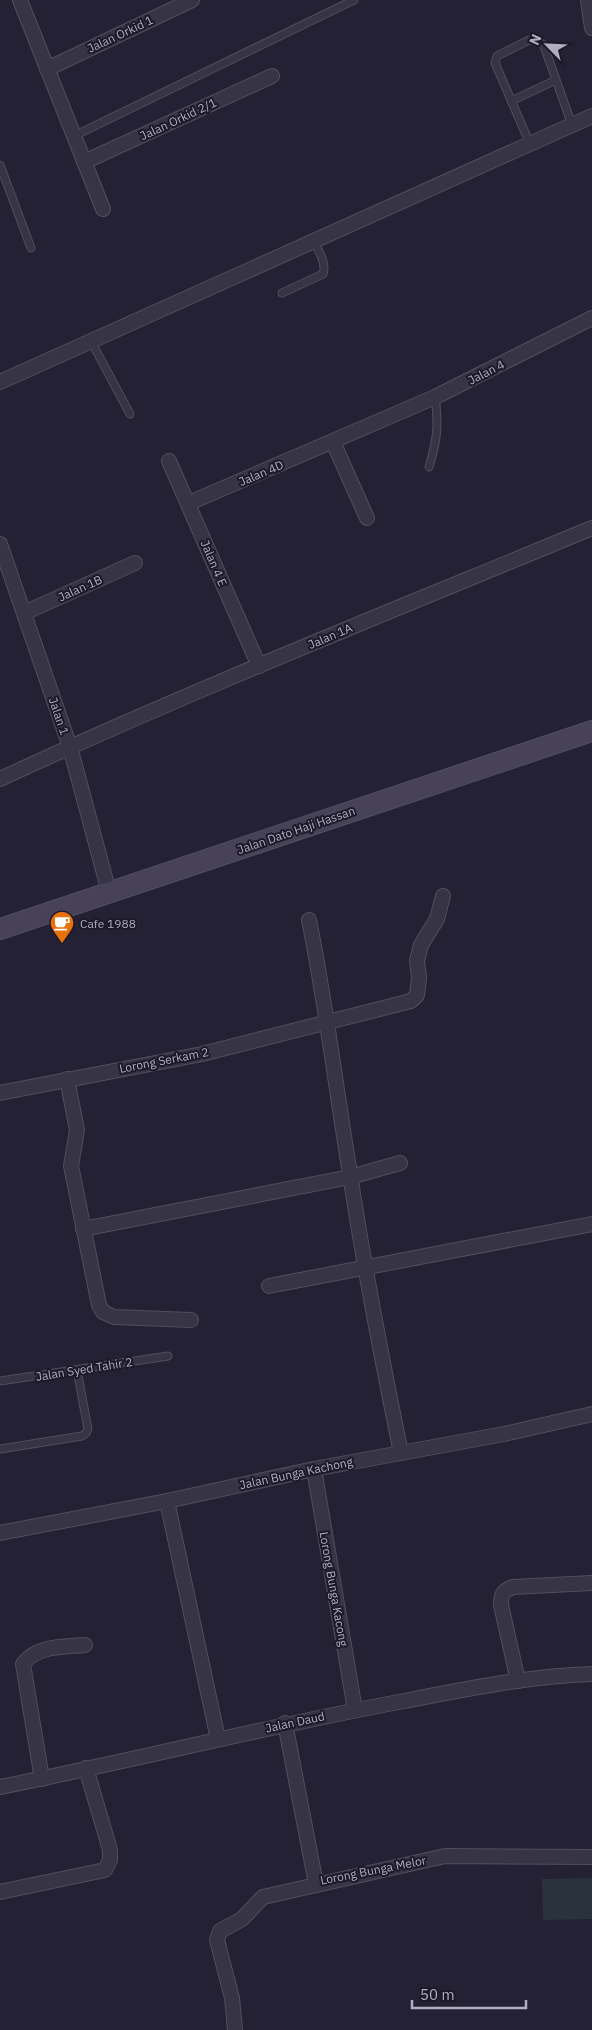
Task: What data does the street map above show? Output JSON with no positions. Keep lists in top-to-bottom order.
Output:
{
  "streets": {
    "street": [
      "Jalan Orkid 1",
      "Jalan Orkid 2/1",
      "Jalan 4",
      "Jalan 4D",
      "Jalan 4 E",
      "Jalan 1B",
      "Jalan 1A",
      "Jalan 1",
      "Jalan Dato Haji Hassan",
      "Lorong Serkam 2",
      "Jalan Bunga Kachong",
      "Lorong Bunga Kacong",
      "Jalan Daud",
      "Lorong Bunga Melor"
    ],
    "lane": ["Jalan Syed Tahir 2"]
  },
  "crossings": [
    ["Jalan 4", "Jalan 4D"],
    ["Jalan 4D", "Jalan 4 E"],
    ["Jalan 4 E", "Jalan 1A"],
    ["Jalan 1B", "Jalan 1"],
    ["Jalan 1A", "Jalan 1"],
    ["Jalan 1", "Jalan Dato Haji Hassan"],
    ["Jalan Bunga Kachong", "Lorong Bunga Kacong"],
    ["Lorong Bunga Kacong", "Jalan Daud"],
    ["Jalan Daud", "Lorong Bunga Melor"]
  ],
  "places": {
    "cafe": ["Cafe 1988"]
  },
  "scale_bar": "50 m",
  "north": "top left"
}
